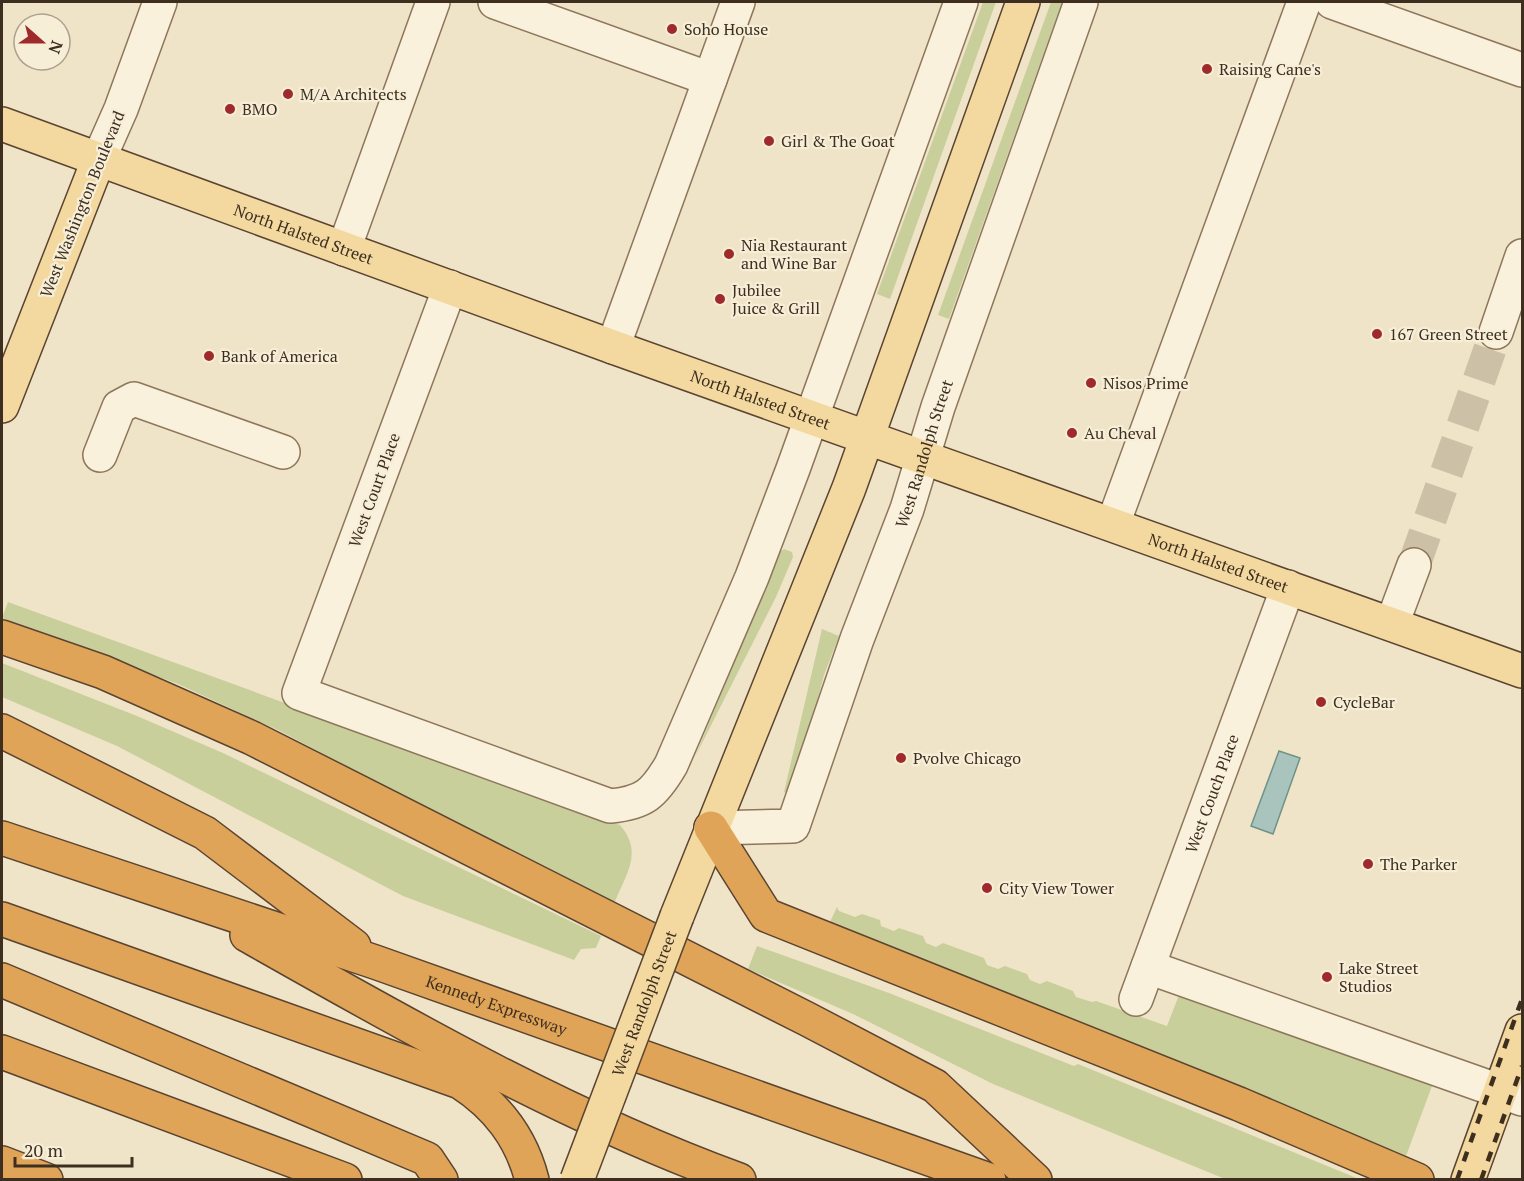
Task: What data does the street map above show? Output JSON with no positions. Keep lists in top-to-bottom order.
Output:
{
  "streets": {
    "highway": ["Kennedy Expressway"],
    "main road": ["West Washington Boulevard", "North Halsted Street", "West Randolph Street"],
    "street": ["West Court Place", "West Couch Place"]
  },
  "crossings": [
    ["West Washington Boulevard", "North Halsted Street"],
    ["North Halsted Street", "West Randolph Street"],
    ["North Halsted Street", "West Court Place"],
    ["North Halsted Street", "West Couch Place"]
  ],
  "places": [
    "Soho House",
    "Raising Cane's",
    "M/A Architects",
    "BMO",
    "Girl & The Goat",
    "Nia Restaurant and Wine Bar",
    "Jubilee Juice & Grill",
    "167 Green Street",
    "Bank of America",
    "Nisos Prime",
    "Au Cheval",
    "CycleBar",
    "Pvolve Chicago",
    "The Parker",
    "City View Tower",
    "Lake Street Studios"
  ],
  "scale_bar": "20 m",
  "north": "right"
}
